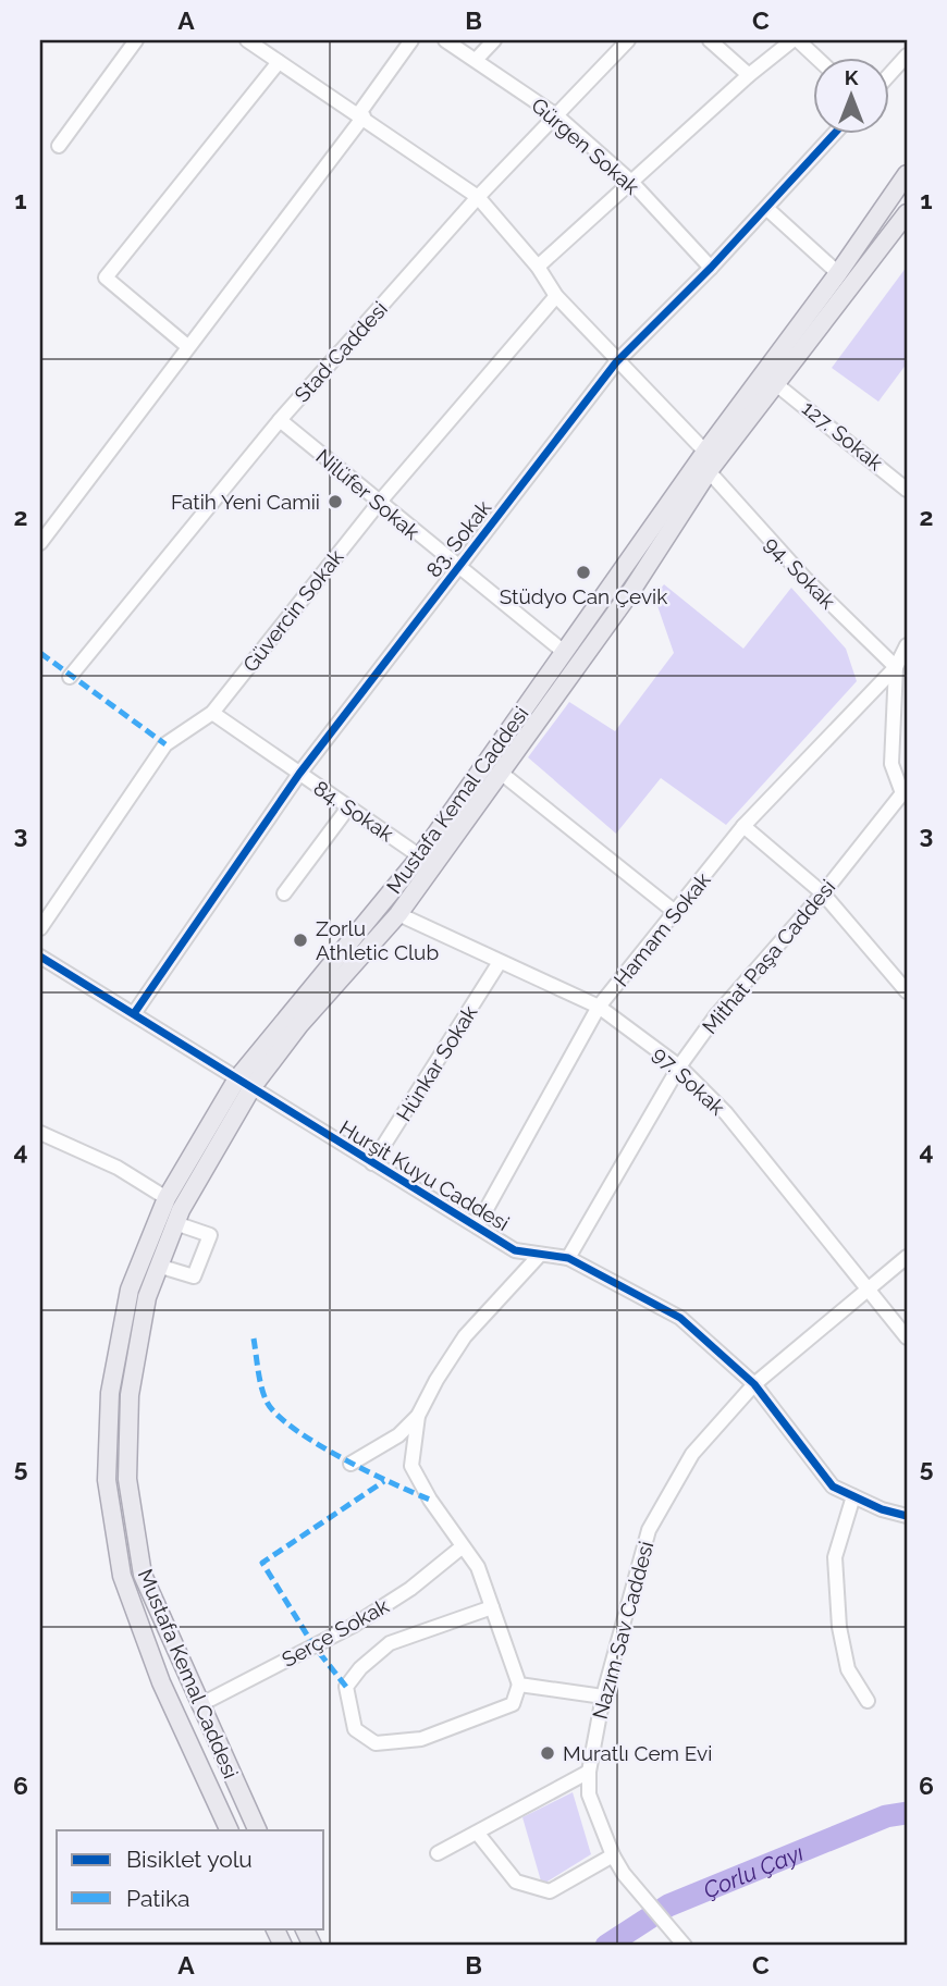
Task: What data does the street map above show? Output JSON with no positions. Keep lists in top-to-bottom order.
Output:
{
  "streets": {
    "main road": ["Mustafa Kemal Caddesi"],
    "street": [
      "Gürgen Sokak",
      "Stad Caddesi",
      "127. Sokak",
      "Nilüfer Sokak",
      "83. Sokak",
      "94. Sokak",
      "Güvercin Sokak",
      "84. Sokak",
      "Hamam Sokak",
      "Mithat Paşa Caddesi",
      "Hünkar Sokak",
      "97. Sokak",
      "Hurşit Kuyu Caddesi",
      "Nazım Sav Caddesi",
      "Serçe Sokak"
    ]
  },
  "crossings": [
    ["Gürgen Sokak", "Stad Caddesi"],
    ["Gürgen Sokak", "83. Sokak"],
    ["Stad Caddesi", "Nilüfer Sokak"],
    ["127. Sokak", "Mustafa Kemal Caddesi"],
    ["Nilüfer Sokak", "83. Sokak"],
    ["Nilüfer Sokak", "Güvercin Sokak"],
    ["Nilüfer Sokak", "Mustafa Kemal Caddesi"],
    ["83. Sokak", "84. Sokak"],
    ["83. Sokak", "Hurşit Kuyu Caddesi"],
    ["94. Sokak", "Mustafa Kemal Caddesi"],
    ["94. Sokak", "Hamam Sokak"],
    ["94. Sokak", "Mithat Paşa Caddesi"],
    ["Güvercin Sokak", "84. Sokak"],
    ["Mustafa Kemal Caddesi", "84. Sokak"],
    ["Mustafa Kemal Caddesi", "97. Sokak"],
    ["Mustafa Kemal Caddesi", "Hurşit Kuyu Caddesi"],
    ["Mustafa Kemal Caddesi", "Serçe Sokak"],
    ["Hamam Sokak", "Mithat Paşa Caddesi"],
    ["Hamam Sokak", "97. Sokak"],
    ["Hamam Sokak", "Hurşit Kuyu Caddesi"],
    ["Mithat Paşa Caddesi", "97. Sokak"],
    ["Mithat Paşa Caddesi", "Hurşit Kuyu Caddesi"],
    ["Hünkar Sokak", "97. Sokak"],
    ["Hünkar Sokak", "Hurşit Kuyu Caddesi"],
    ["97. Sokak", "Nazım Sav Caddesi"],
    ["Hurşit Kuyu Caddesi", "Nazım Sav Caddesi"]
  ],
  "water": ["Çorlu Çayı"],
  "places": [
    "Fatih Yeni Camii",
    "Stüdyo Can Çevik",
    "Zorlu Athletic Club",
    "Muratlı Cem Evi"
  ],
  "legend": ["Bisiklet yolu", "Patika"],
  "north": "top",
  "grid": {
    "columns": ["A", "B", "C"],
    "rows": [
      "1",
      "2",
      "3",
      "4",
      "5",
      "6"
    ]
  }
}
